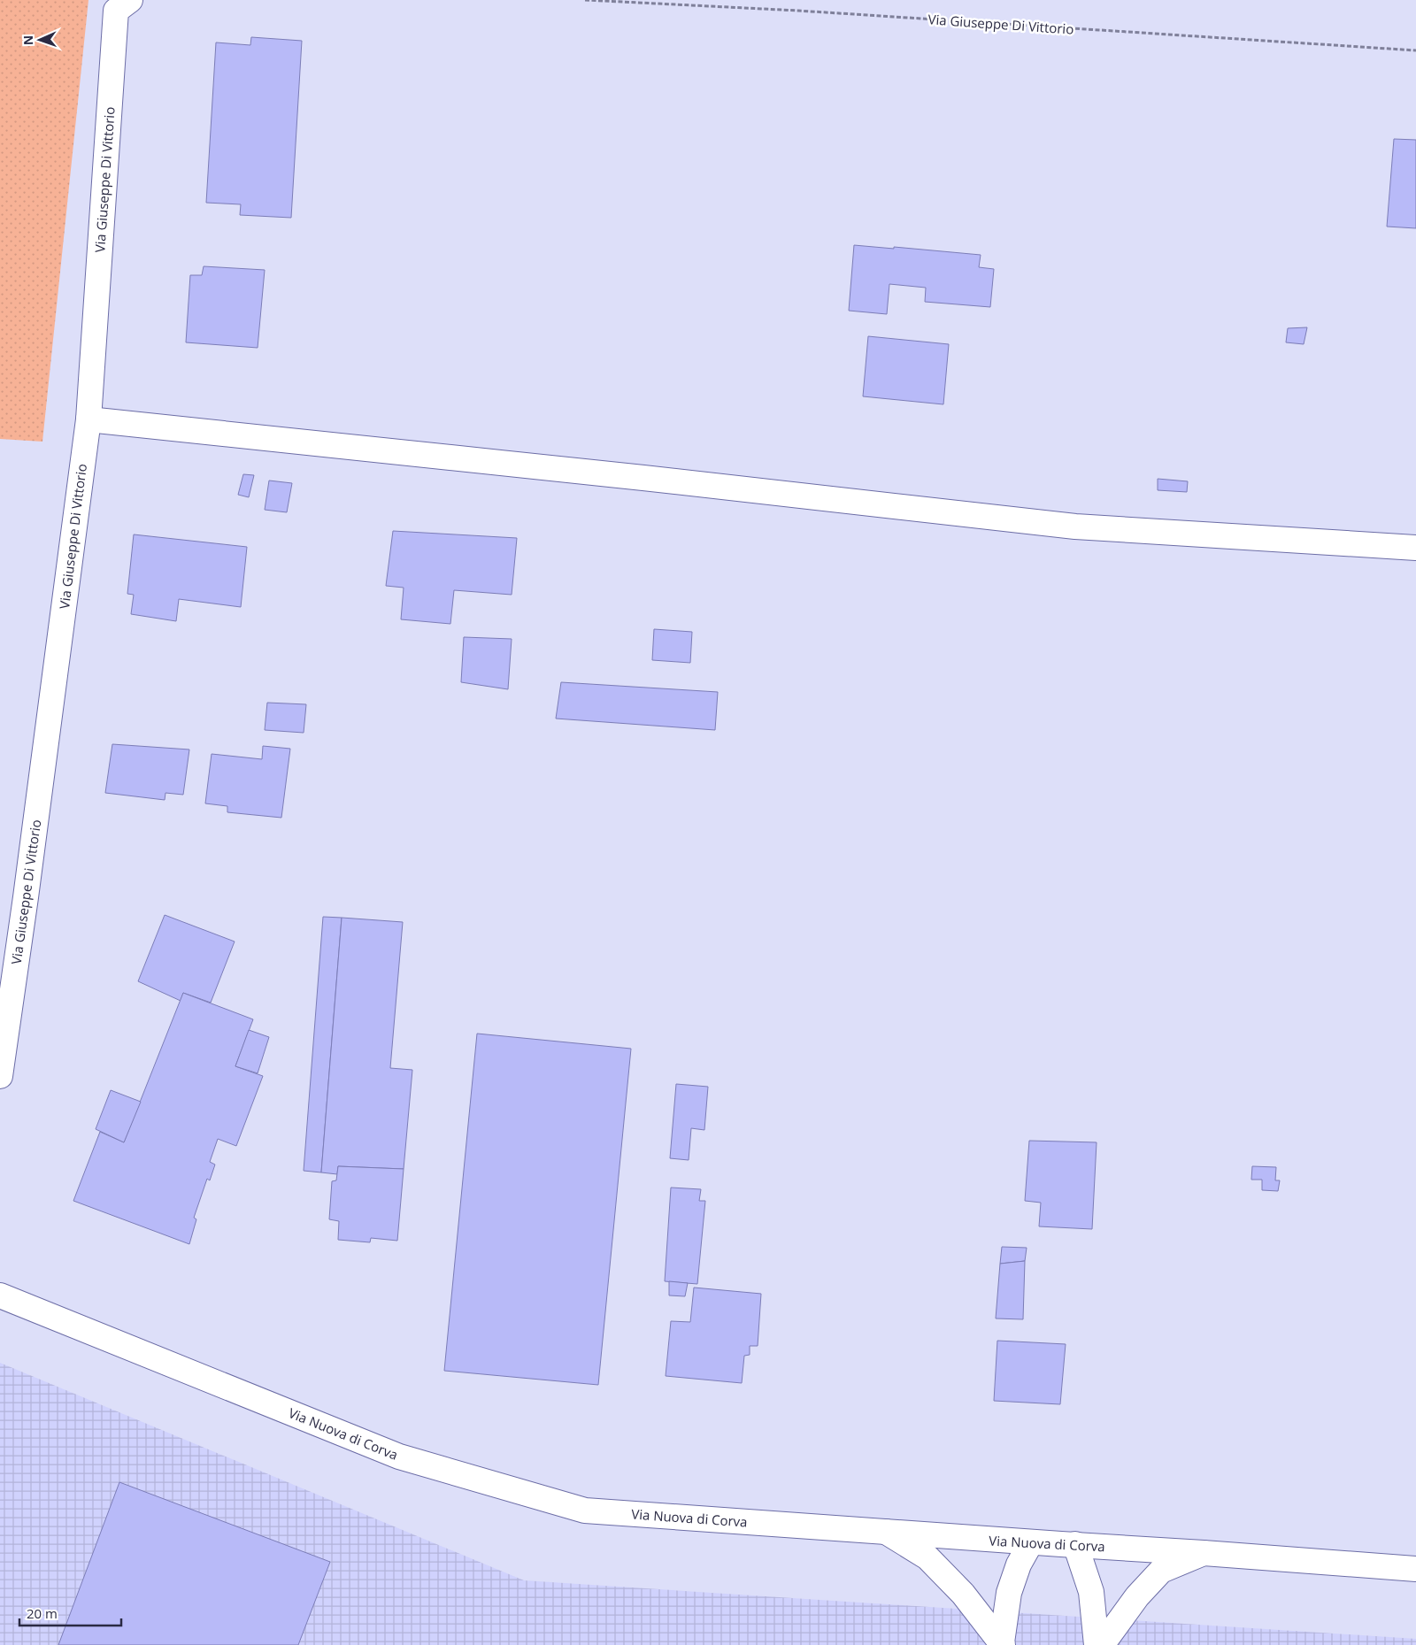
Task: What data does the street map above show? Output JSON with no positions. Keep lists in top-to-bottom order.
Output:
{
  "streets": {
    "street": ["Via Giuseppe Di Vittorio", "Via Nuova di Corva"]
  },
  "scale_bar": "20 m",
  "north": "left"
}
